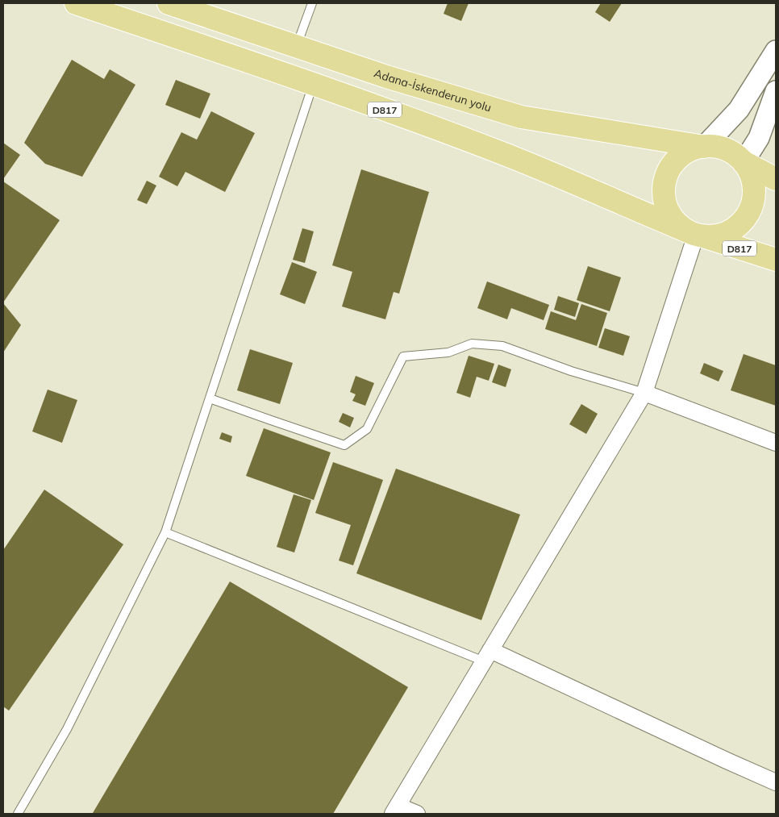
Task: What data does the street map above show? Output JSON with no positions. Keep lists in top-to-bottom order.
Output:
{
  "streets": {
    "highway": ["Adana-İskenderun yolu", "D817"]
  },
  "crossings": [
    ["Adana-İskenderun yolu", "D817"]
  ]
}
